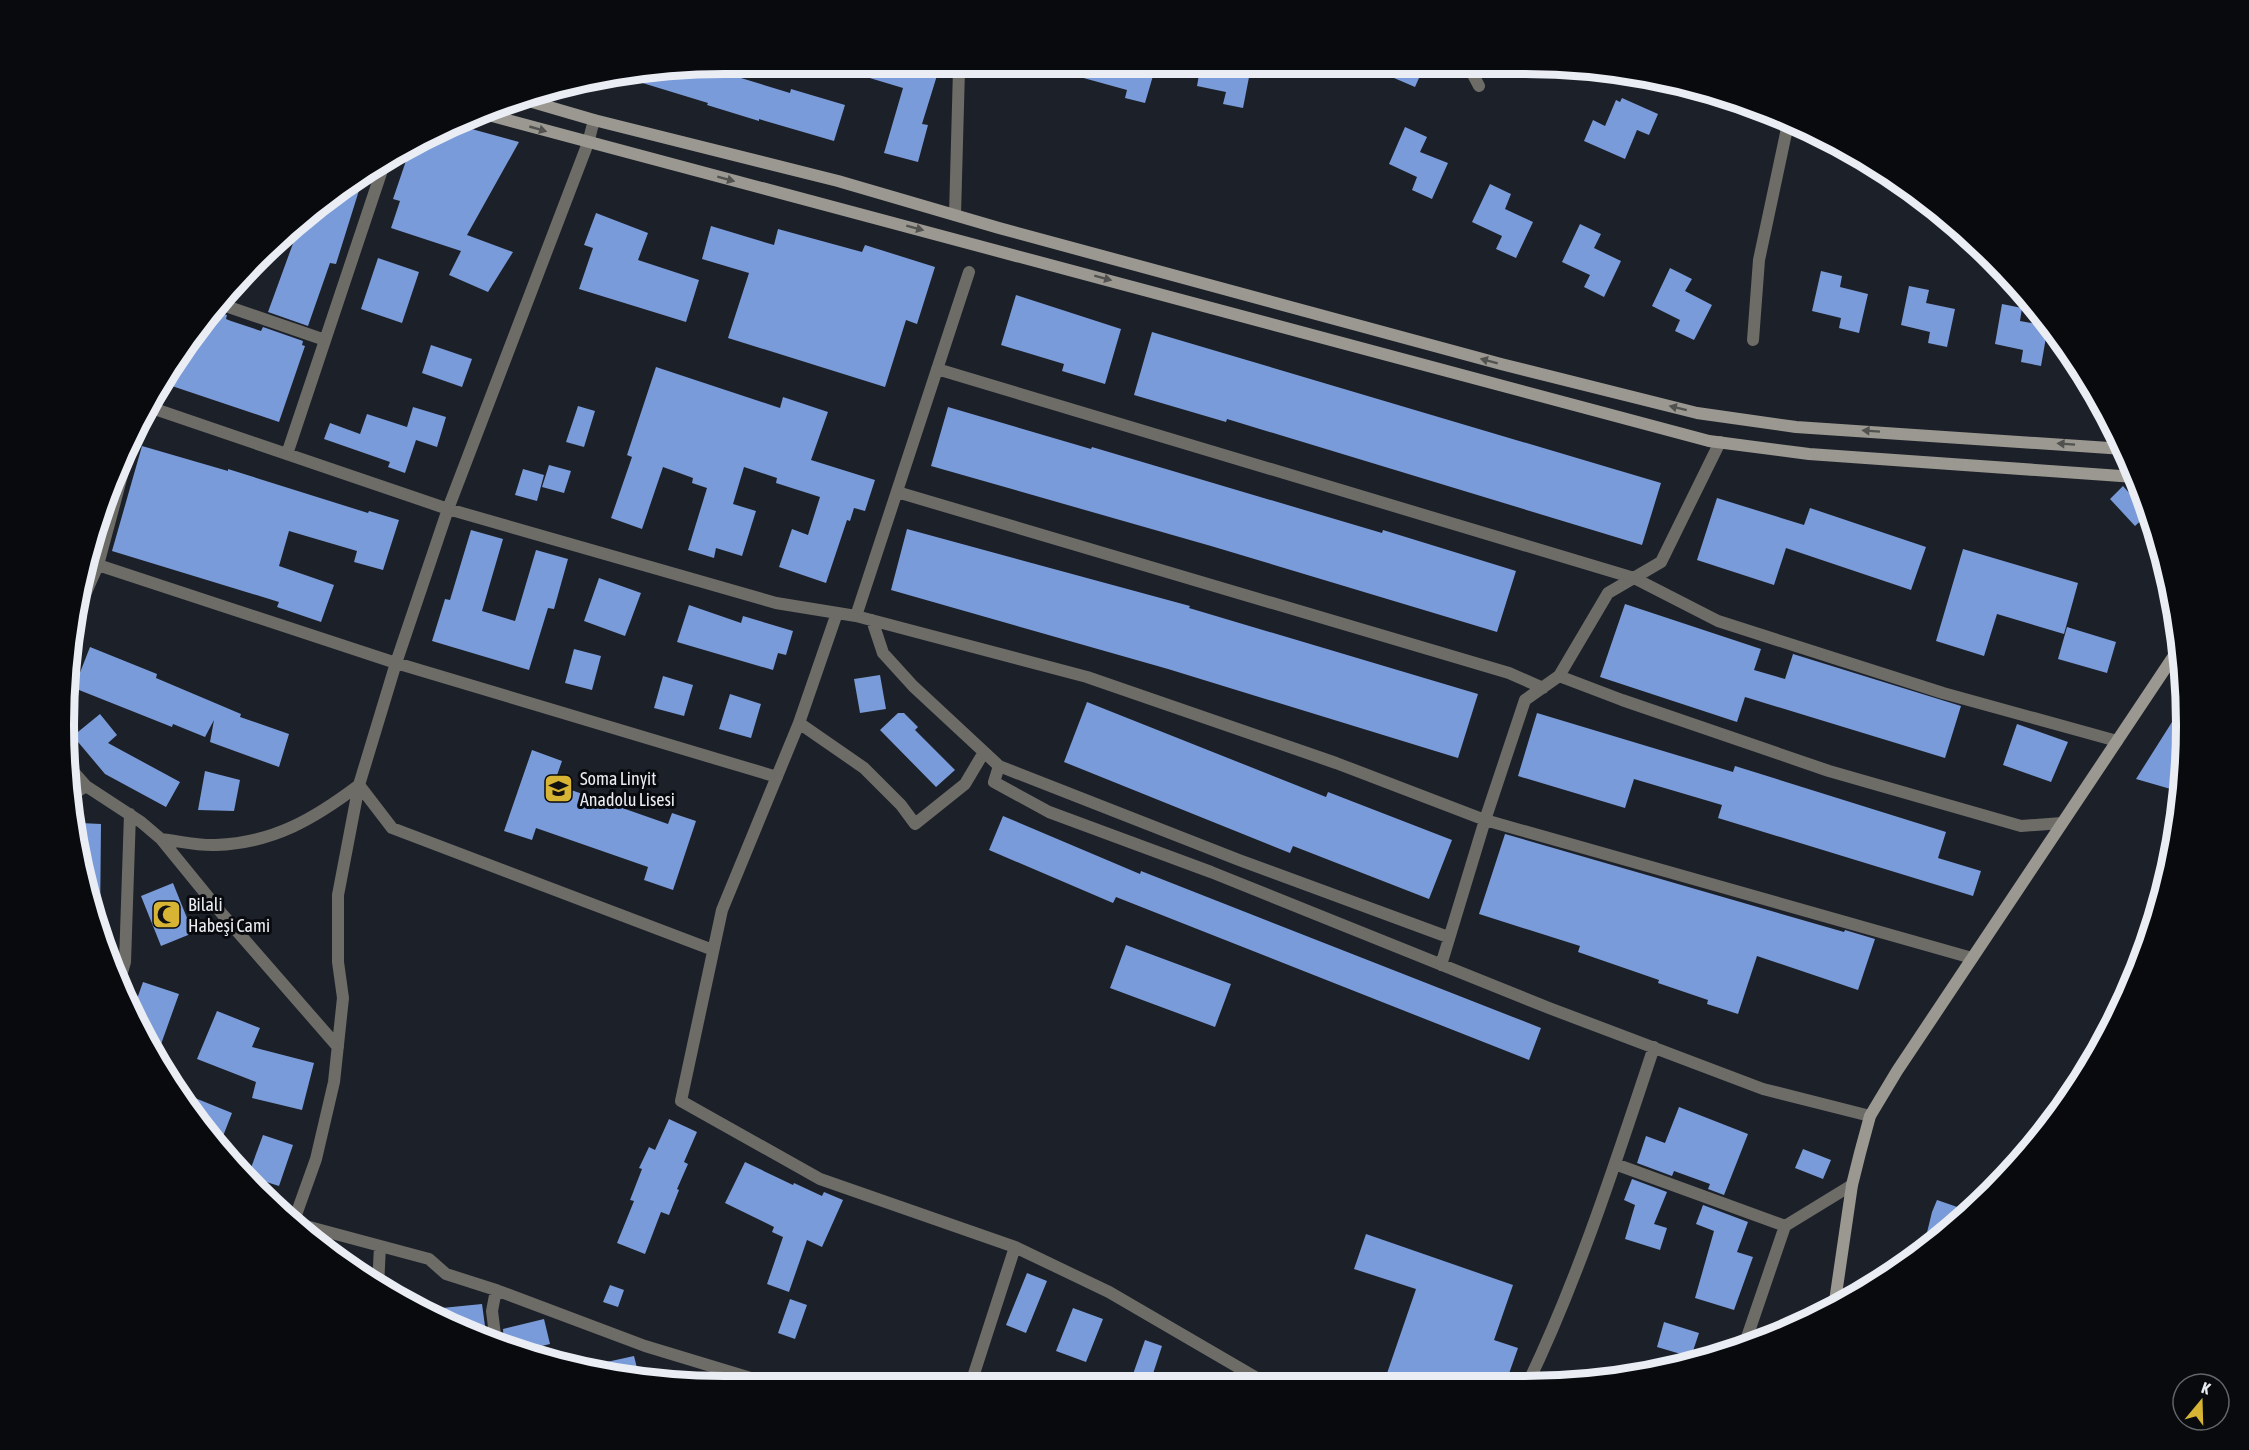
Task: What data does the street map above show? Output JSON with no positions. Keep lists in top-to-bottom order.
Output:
{
  "places": {
    "school or university": ["Soma Linyit Anadolu Lisesi"],
    "mosque": ["Bilali Habeşi Cami"]
  },
  "north": "top"
}
